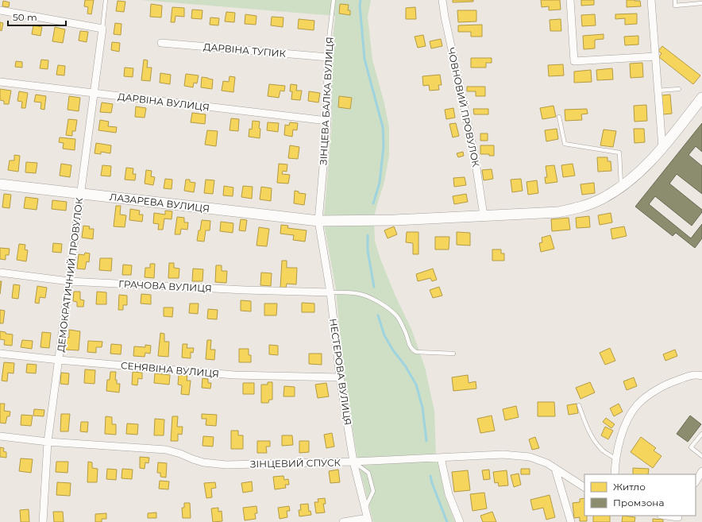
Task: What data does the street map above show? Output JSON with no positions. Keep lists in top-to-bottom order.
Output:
{
  "streets": {
    "street": [
      "ДАРВІНА ТУПИК",
      "ЗІНЦЕВА БАЛКА ВУЛИЦЯ",
      "ДАРВІНА ВУЛИЦЯ",
      "ЧОВНОВИЙ ПРОВУЛОК",
      "ЛАЗАРЕВА ВУЛИЦЯ",
      "ДЕМОКРАТИЧНИЙ ПРОВУЛОК",
      "ГРАЧОВА ВУЛИЦЯ",
      "СЕНЯВІНА ВУЛИЦЯ",
      "НЕСТЕРОВА ВУЛИЦЯ",
      "ЗІНЦЕВИЙ СПУСК"
    ]
  },
  "crossings": [
    ["ДАРВІНА ТУПИК", "ЗІНЦЕВА БАЛКА ВУЛИЦЯ"],
    ["ЗІНЦЕВА БАЛКА ВУЛИЦЯ", "ДАРВІНА ВУЛИЦЯ"],
    ["ЗІНЦЕВА БАЛКА ВУЛИЦЯ", "ЛАЗАРЕВА ВУЛИЦЯ"],
    ["ЗІНЦЕВА БАЛКА ВУЛИЦЯ", "НЕСТЕРОВА ВУЛИЦЯ"],
    ["ДАРВІНА ВУЛИЦЯ", "ДЕМОКРАТИЧНИЙ ПРОВУЛОК"],
    ["ЛАЗАРЕВА ВУЛИЦЯ", "ДЕМОКРАТИЧНИЙ ПРОВУЛОК"],
    ["ЛАЗАРЕВА ВУЛИЦЯ", "НЕСТЕРОВА ВУЛИЦЯ"],
    ["ДЕМОКРАТИЧНИЙ ПРОВУЛОК", "ГРАЧОВА ВУЛИЦЯ"],
    ["ДЕМОКРАТИЧНИЙ ПРОВУЛОК", "СЕНЯВІНА ВУЛИЦЯ"],
    ["ДЕМОКРАТИЧНИЙ ПРОВУЛОК", "ЗІНЦЕВИЙ СПУСК"],
    ["ГРАЧОВА ВУЛИЦЯ", "НЕСТЕРОВА ВУЛИЦЯ"],
    ["СЕНЯВІНА ВУЛИЦЯ", "НЕСТЕРОВА ВУЛИЦЯ"],
    ["НЕСТЕРОВА ВУЛИЦЯ", "ЗІНЦЕВИЙ СПУСК"]
  ],
  "legend": ["Житло", "Промзона"],
  "scale_bar": "50 m"
}
